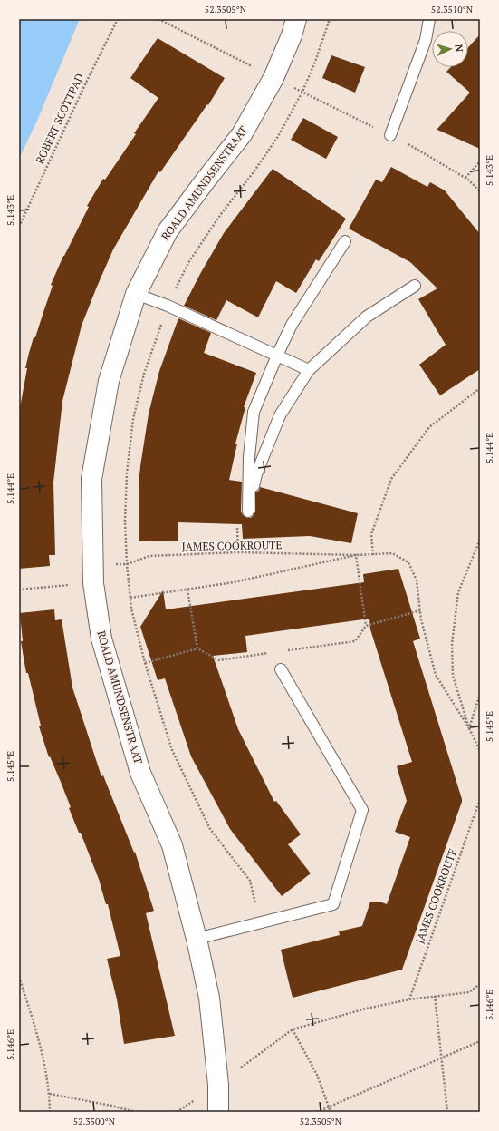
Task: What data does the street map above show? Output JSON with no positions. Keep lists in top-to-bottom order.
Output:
{
  "streets": {
    "street": ["ROALD AMUNDSENSTRAAT"],
    "path": ["ROBERT SCOTTPAD", "JAMES COOKROUTE"]
  },
  "crossings": [
    ["ROALD AMUNDSENSTRAAT", "JAMES COOKROUTE"]
  ],
  "north": "right",
  "coordinates": [
    "52.3505°N",
    "52.3510°N",
    "5.143°E",
    "5.144°E",
    "5.145°E",
    "5.146°E",
    "52.3500°N"
  ]
}
